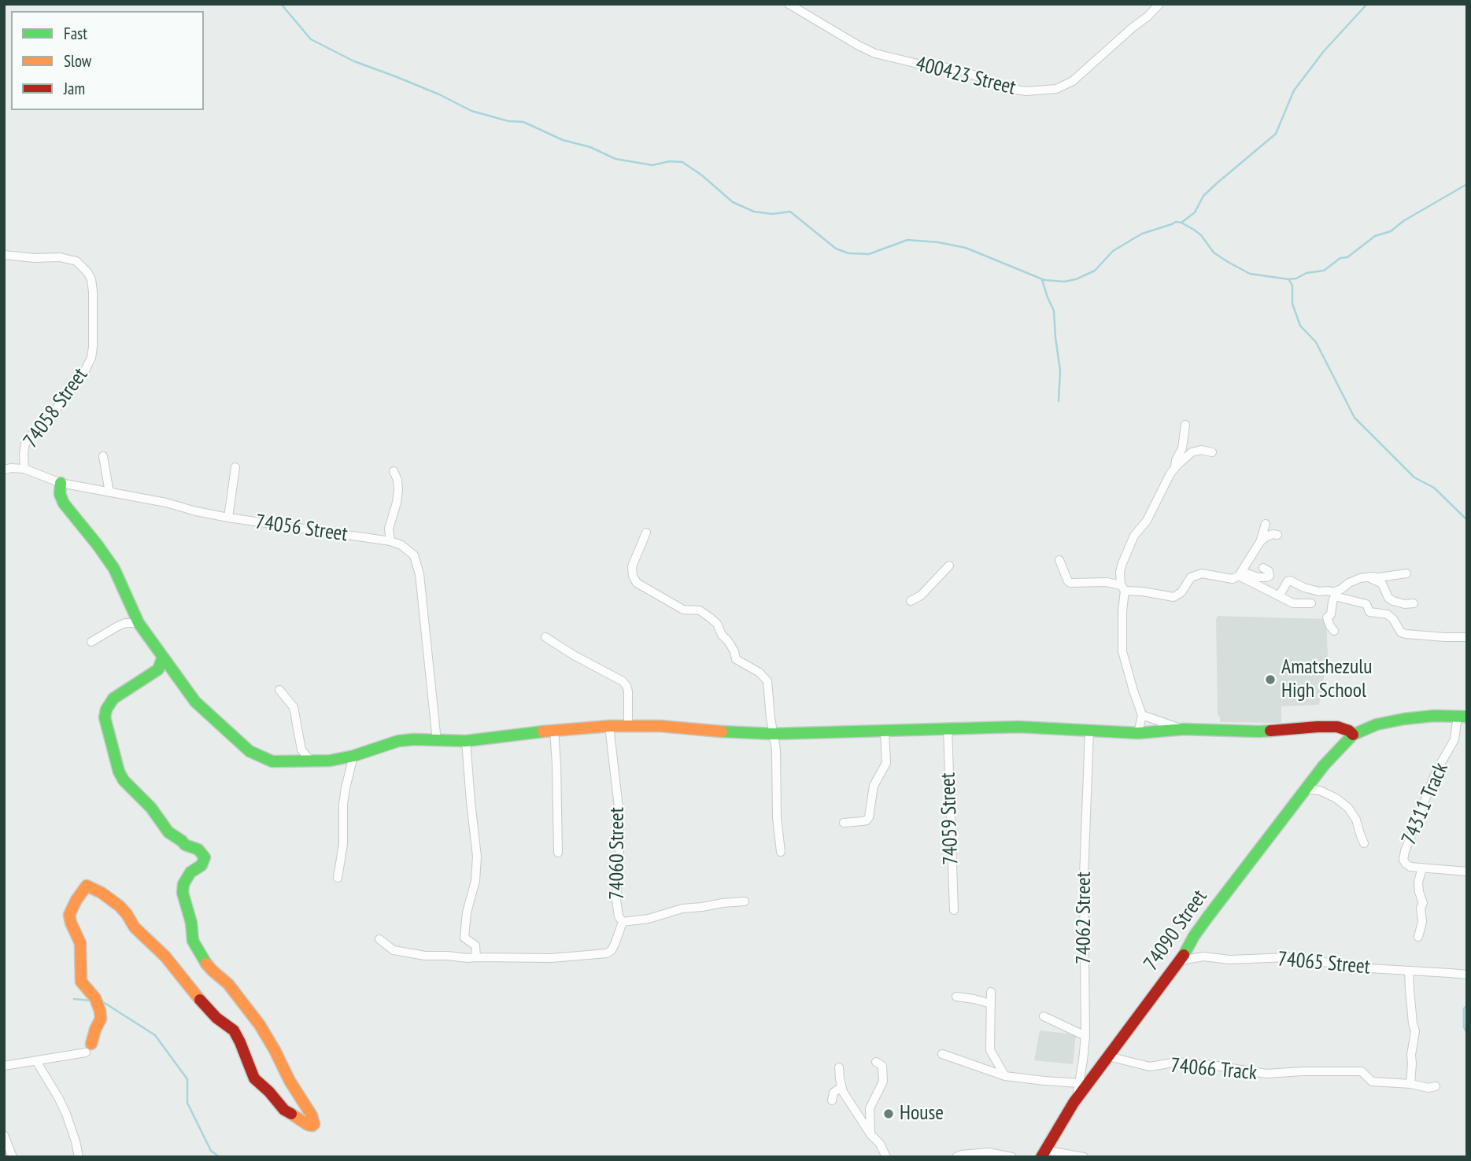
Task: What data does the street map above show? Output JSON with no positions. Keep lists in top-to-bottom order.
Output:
{
  "streets": {
    "street": [
      "400423 Street",
      "74058 Street",
      "74056 Street",
      "74311 Track",
      "74059 Street",
      "74060 Street",
      "74062 Street",
      "74090 Street",
      "74065 Street",
      "74066 Track"
    ]
  },
  "crossings": [
    ["74058 Street", "74056 Street"],
    ["74062 Street", "74090 Street"],
    ["74090 Street", "74065 Street"],
    ["74090 Street", "74066 Track"]
  ],
  "places": ["Amatshezulu High School", "House"],
  "legend": ["Fast", "Slow", "Jam"]
}
